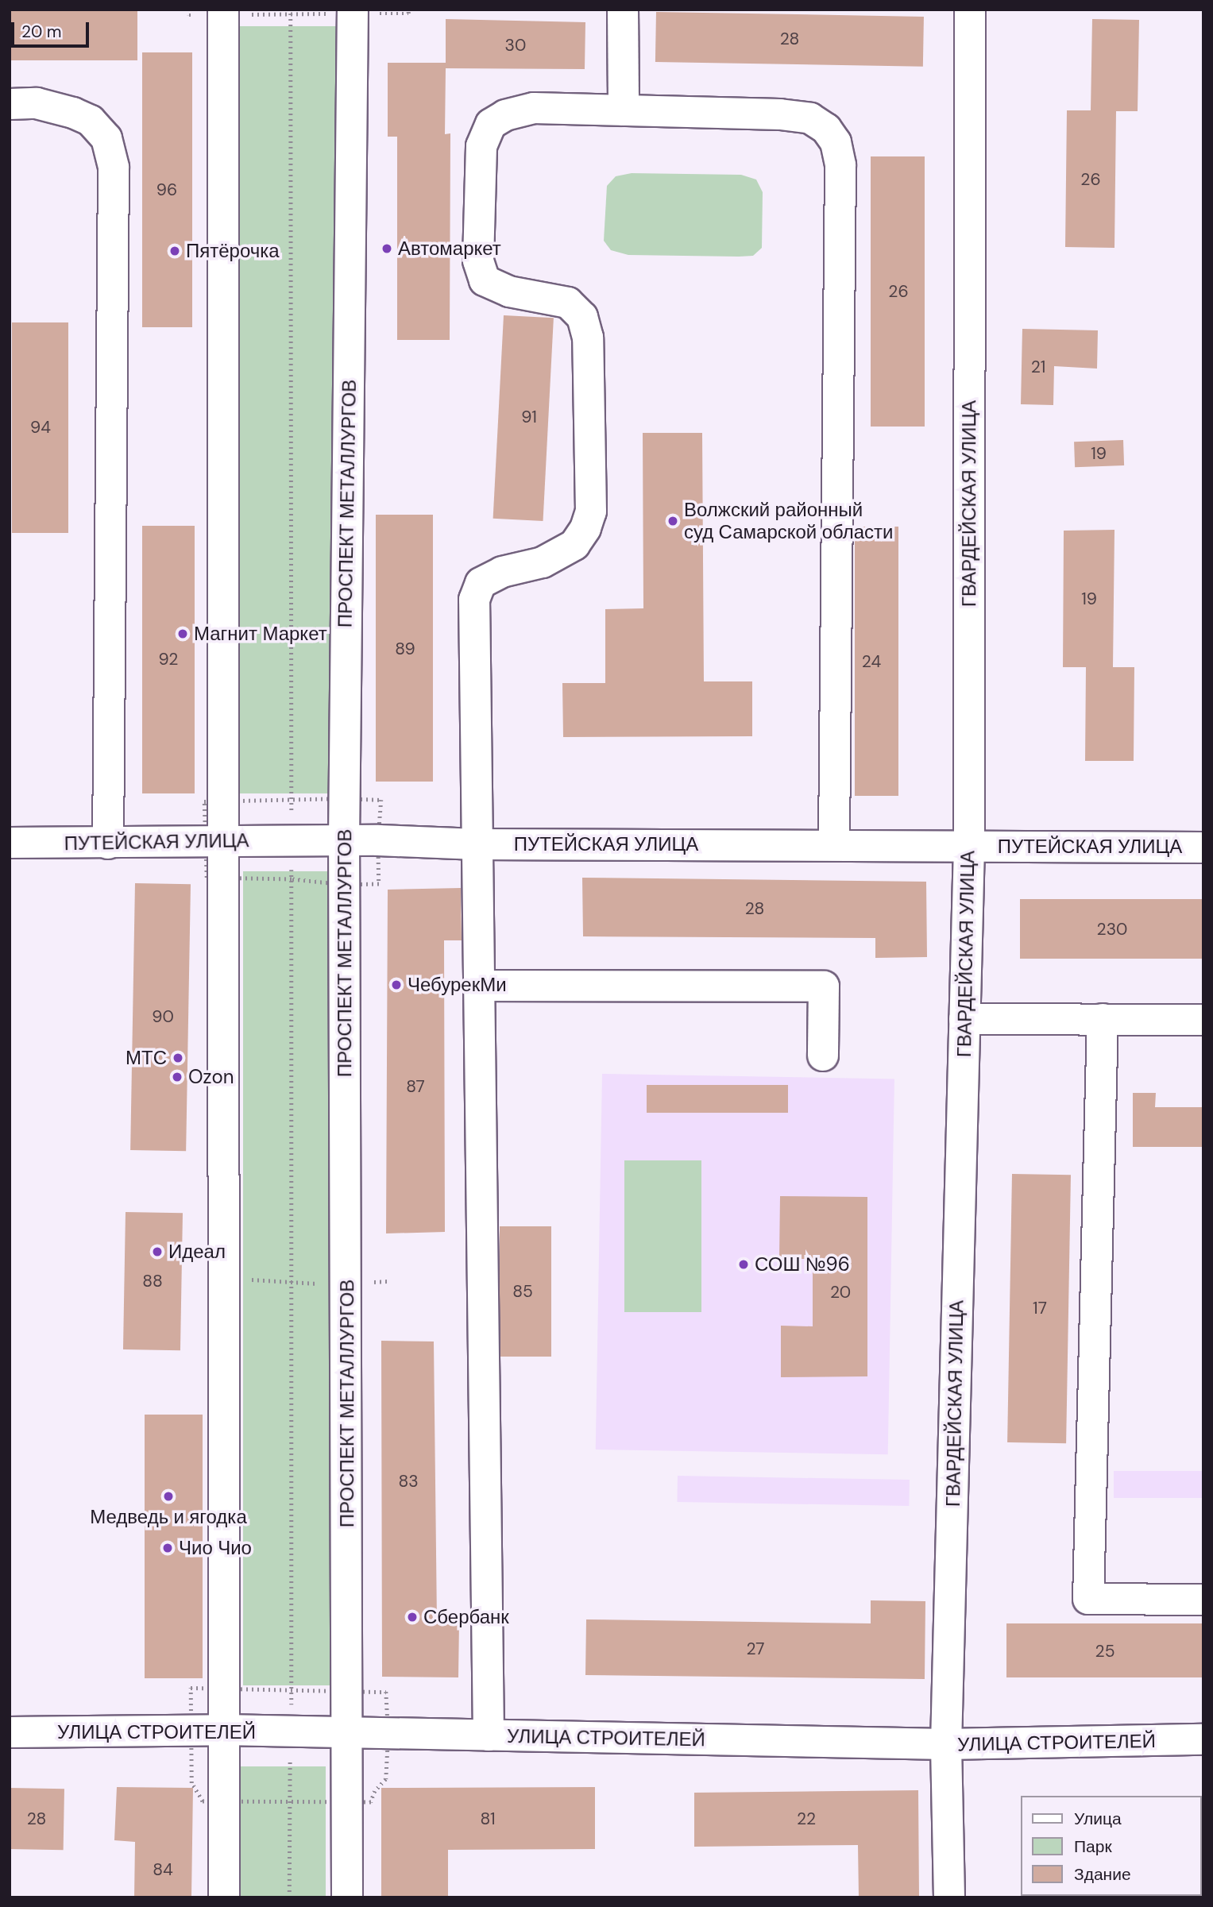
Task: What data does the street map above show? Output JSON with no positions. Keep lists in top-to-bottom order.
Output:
{
  "streets": {
    "street": [
      "ПРОСПЕКТ МЕТАЛЛУРГОВ",
      "ГВАРДЕЙСКАЯ УЛИЦА",
      "ПУТЕЙСКАЯ УЛИЦА",
      "УЛИЦА СТРОИТЕЛЕЙ"
    ]
  },
  "crossings": [
    ["ПРОСПЕКТ МЕТАЛЛУРГОВ", "ПУТЕЙСКАЯ УЛИЦА"],
    ["ПРОСПЕКТ МЕТАЛЛУРГОВ", "УЛИЦА СТРОИТЕЛЕЙ"],
    ["ГВАРДЕЙСКАЯ УЛИЦА", "ПУТЕЙСКАЯ УЛИЦА"],
    ["ГВАРДЕЙСКАЯ УЛИЦА", "УЛИЦА СТРОИТЕЛЕЙ"]
  ],
  "places": [
    "Автомаркет",
    "Пятёрочка",
    "Волжский районный суд Самарской области",
    "Магнит Маркет",
    "ЧебурекМи",
    "МТС",
    "Ozon",
    "Идеал",
    "СОШ №96",
    "Медведь и ягодка",
    "Чио Чио",
    "Сбербанк"
  ],
  "house_numbers": [
    "28",
    "30",
    "26",
    "96",
    "26",
    "21",
    "91",
    "94",
    "19",
    "19",
    "89",
    "92",
    "24",
    "28",
    "230",
    "90",
    "87",
    "88",
    "85",
    "20",
    "17",
    "83",
    "27",
    "25",
    "28",
    "81",
    "22",
    "84"
  ],
  "legend": ["Улица", "Парк", "Здание"],
  "scale_bar": "20 m"
}
